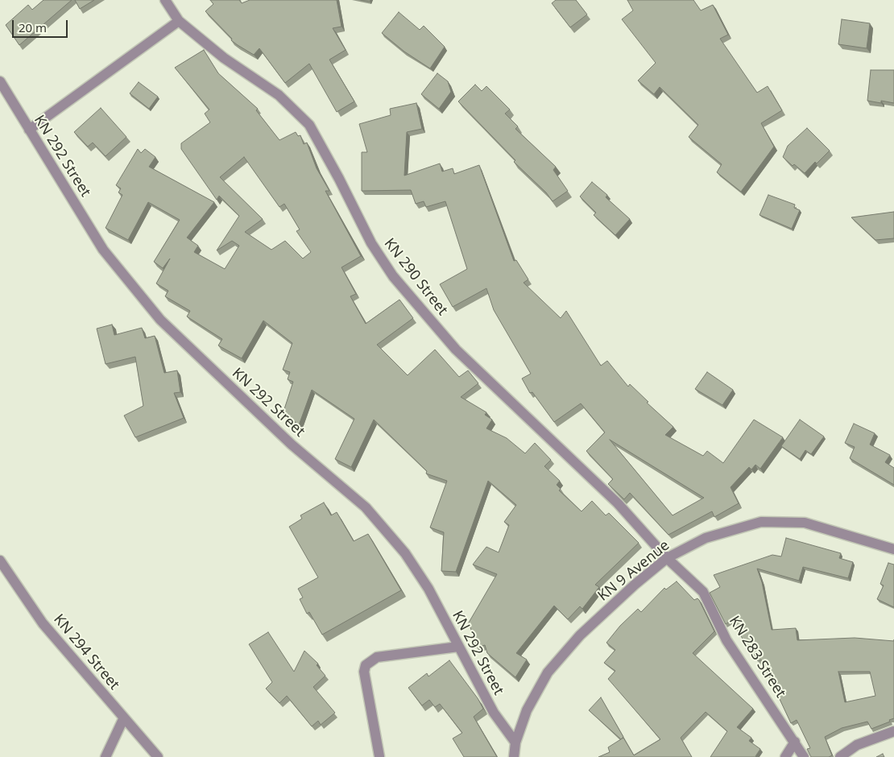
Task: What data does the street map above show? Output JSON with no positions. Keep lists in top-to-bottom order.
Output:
{
  "streets": {
    "street": [
      "KN 292 Street",
      "KN 290 Street",
      "KN 9 Avenue",
      "KN 294 Street",
      "KN 283 Street"
    ]
  },
  "crossings": [
    ["KN 292 Street", "KN 9 Avenue"],
    ["KN 290 Street", "KN 9 Avenue"],
    ["KN 290 Street", "KN 283 Street"],
    ["KN 9 Avenue", "KN 283 Street"]
  ],
  "scale_bar": "20 m"
}
